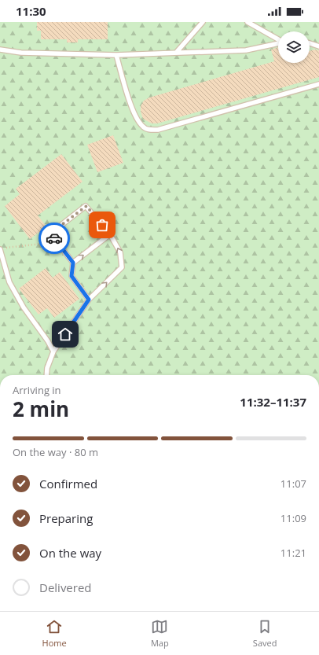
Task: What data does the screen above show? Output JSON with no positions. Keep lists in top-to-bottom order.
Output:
{
  "page": {
    "status": "11:30",
    "heading": ["2 min", "Arriving in", "11:32–11:37"],
    "bar": "On the way · 80 m",
    "list": [
      ["Confirmed", "11:07"],
      ["Preparing", "11:09"],
      ["On the way", "11:21"],
      "Delivered"
    ],
    "tabs": ["Home", "Map", "Saved"]
  }
}
